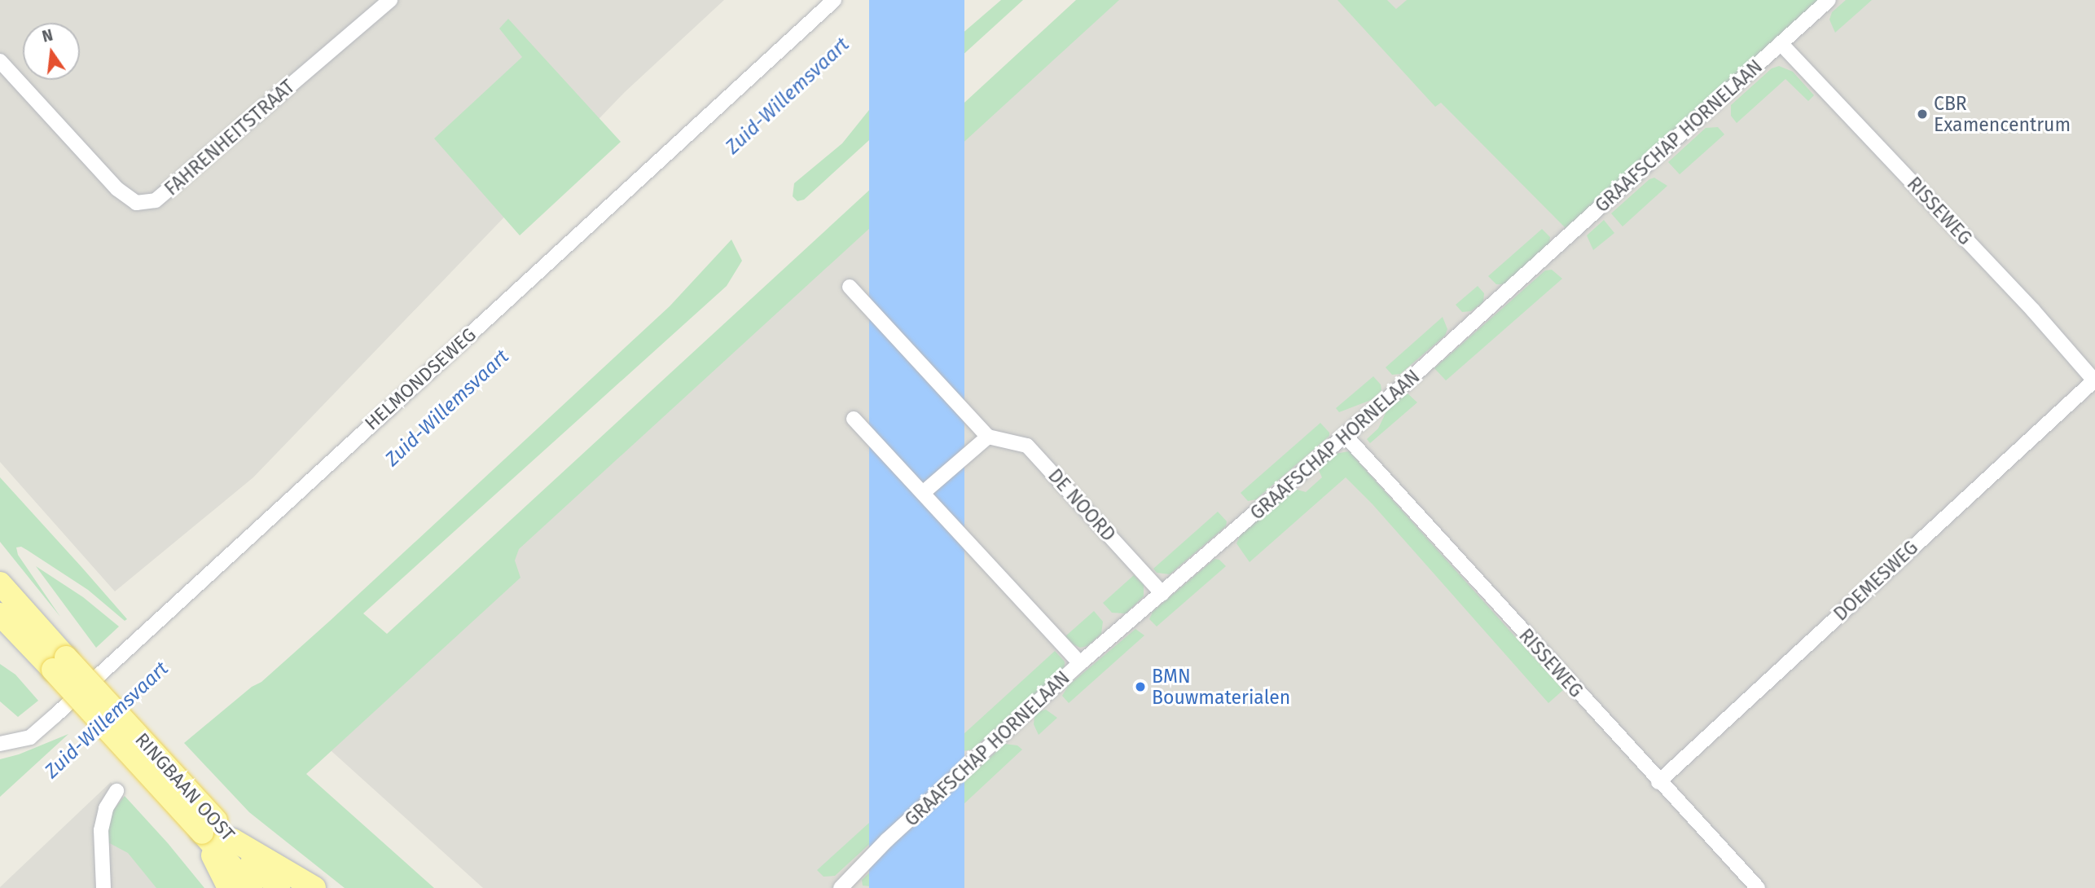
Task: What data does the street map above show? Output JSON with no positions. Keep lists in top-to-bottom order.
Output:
{
  "streets": {
    "main road": ["RINGBAAN OOST"],
    "street": [
      "GRAAFSCHAP HORNELAAN",
      "FAHRENHEITSTRAAT",
      "RISSEWEG",
      "HELMONDSEWEG",
      "DE NOORD",
      "DOEMESWEG"
    ]
  },
  "crossings": [
    ["GRAAFSCHAP HORNELAAN", "RISSEWEG"],
    ["GRAAFSCHAP HORNELAAN", "DE NOORD"],
    ["RISSEWEG", "DOEMESWEG"]
  ],
  "water": ["Zuid-Willemsvaart"],
  "places": ["CBR Examencentrum", "BMN Bouwmaterialen"],
  "north": "top"
}
